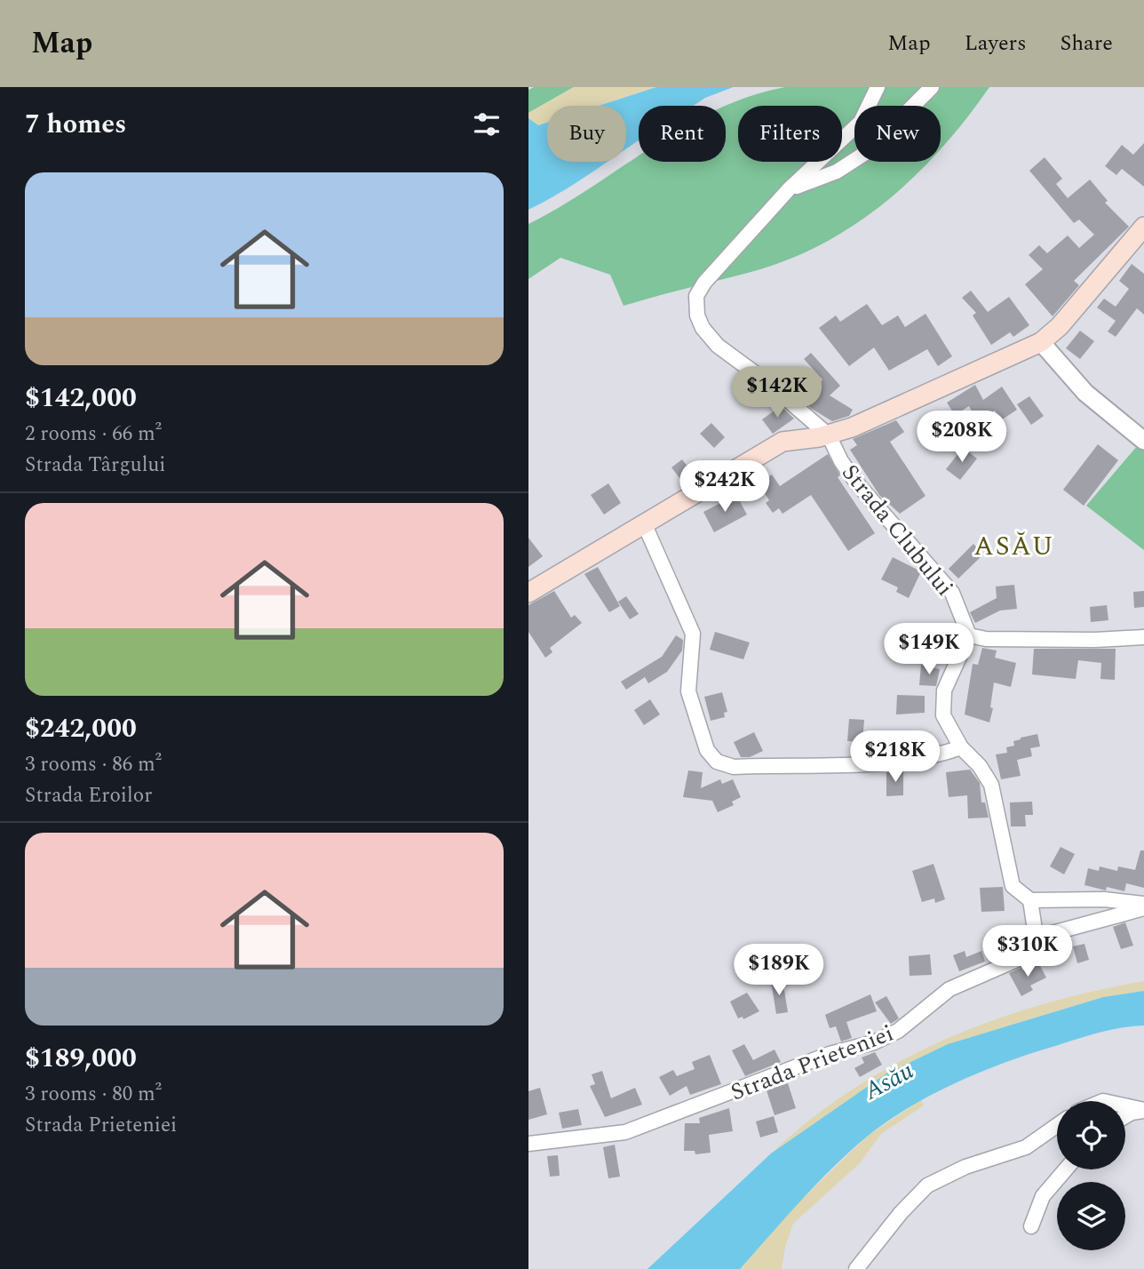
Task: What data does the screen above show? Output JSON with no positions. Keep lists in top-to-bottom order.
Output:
{
  "streets": {
    "street": ["Strada Clubului", "Strada Prieteniei"]
  },
  "districts": ["ASĂU"],
  "water": ["Asău"],
  "page": {
    "header": "Map",
    "nav": ["Map", "Layers", "Share"],
    "heading": "7 homes",
    "chip": [
      "Buy",
      "Rent",
      "Filters",
      "New"
    ],
    "list": [
      {
        "name": "$142,000",
        "note": "2 rooms · 66 m² · Strada Târgului"
      },
      {
        "name": "$242,000",
        "note": "3 rooms · 86 m² · Strada Eroilor"
      },
      {
        "name": "$189,000",
        "note": "3 rooms · 80 m² · Strada Prieteniei"
      }
    ],
    "price": [
      "$142K",
      "$208K",
      "$242K",
      "$149K",
      "$218K",
      "$310K",
      "$189K"
    ]
  }
}
